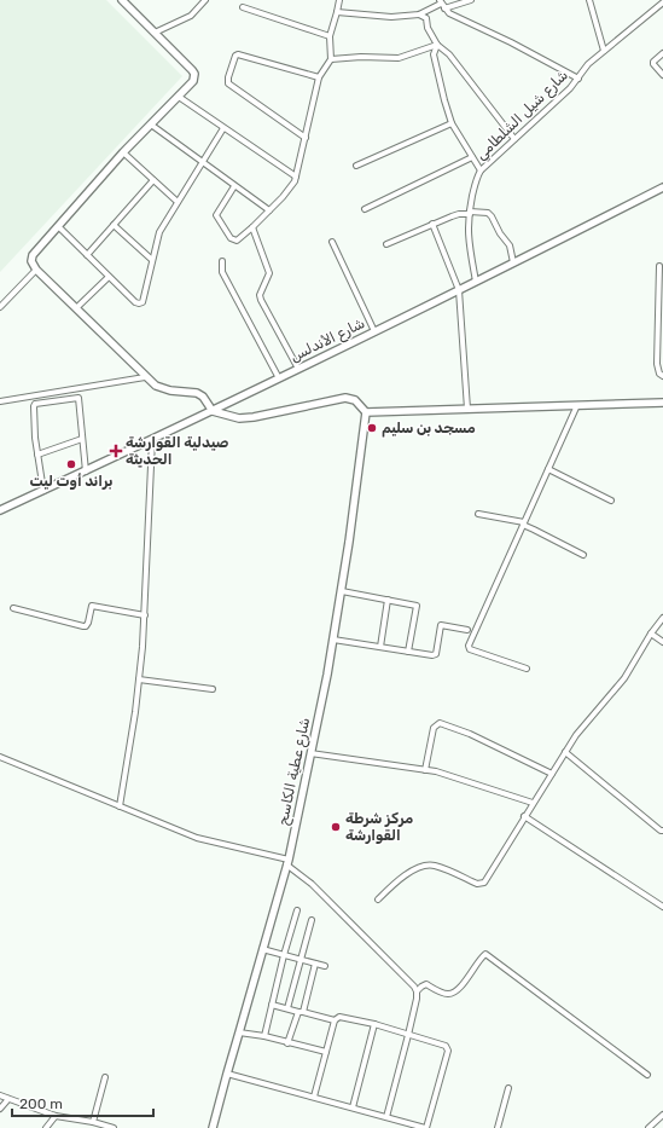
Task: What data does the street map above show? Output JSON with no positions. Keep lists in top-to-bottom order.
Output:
{
  "streets": {
    "main road": ["شارع الأندلس", "شارع عطية الكاسح"],
    "street": ["شارع شيل الشلطامي"]
  },
  "crossings": [
    ["شارع شيل الشلطامي", "شارع الأندلس"]
  ],
  "places": {
    "other": ["مسجد بن سليم", "براند أوت ليت", "مركز شرطة القوارشة"],
    "health": ["صيدلية القوارشة الحديثة"]
  },
  "scale_bar": "200 m"
}
